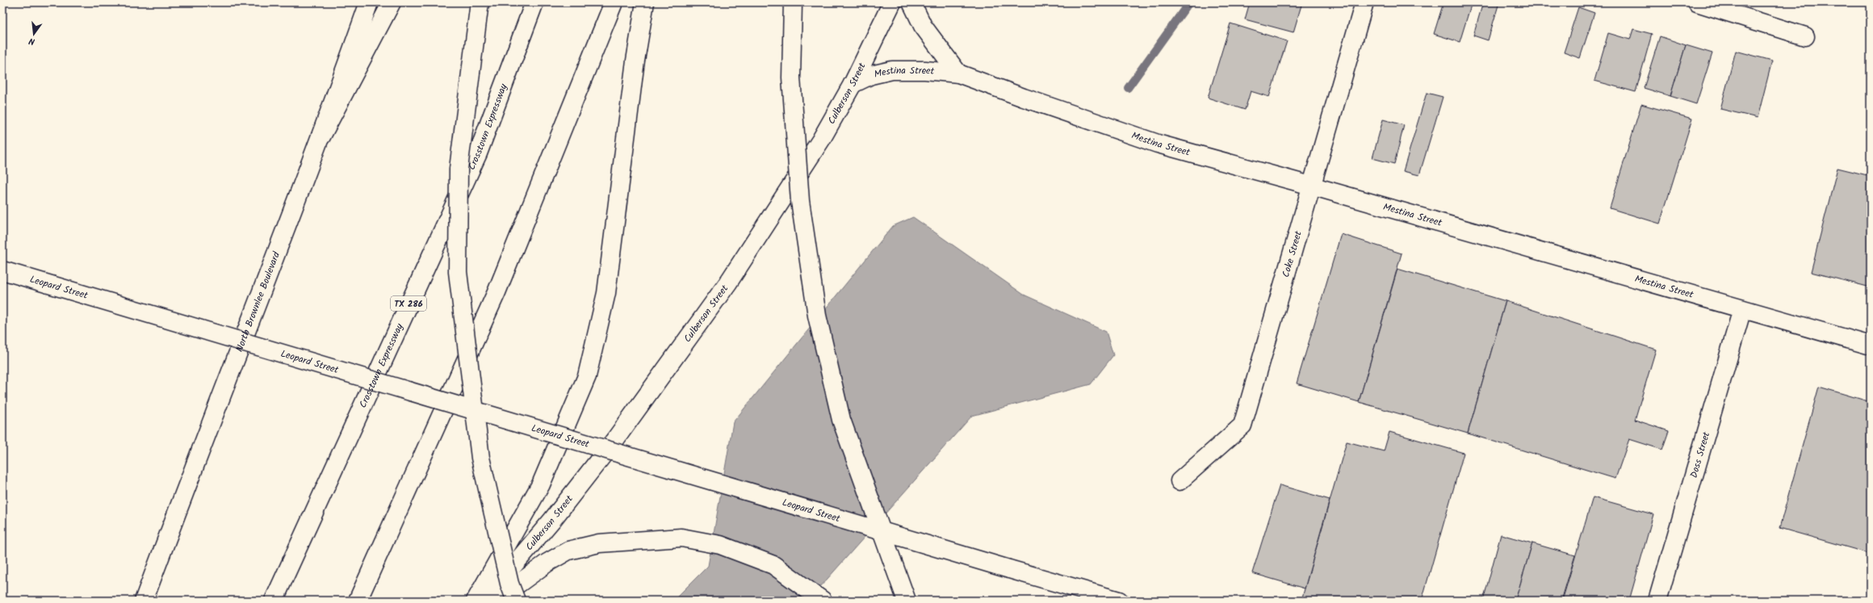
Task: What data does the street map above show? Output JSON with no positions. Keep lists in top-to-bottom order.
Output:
{
  "streets": {
    "main road": [
      "Mestina Street",
      "Culberson Street",
      "Crosstown Expressway",
      "Coke Street",
      "Leopard Street",
      "North Brownlee Boulevard",
      "TX 286",
      "Doss Street"
    ]
  },
  "crossings": [
    ["Mestina Street", "Culberson Street"],
    ["Mestina Street", "Coke Street"],
    ["Mestina Street", "Doss Street"]
  ],
  "north": "bottom"
}
